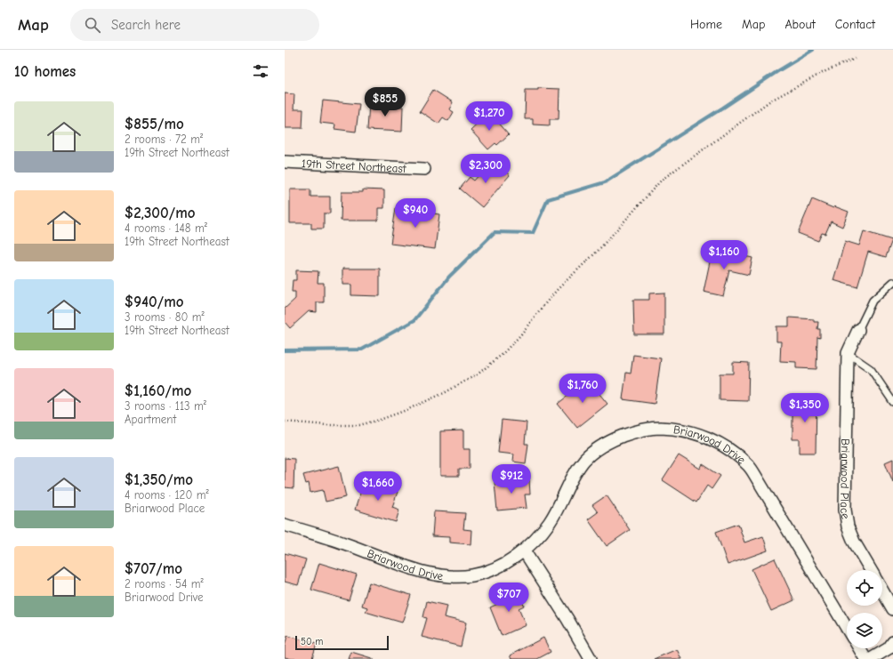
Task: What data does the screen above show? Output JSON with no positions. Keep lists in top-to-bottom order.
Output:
{
  "streets": {
    "street": ["19th Street Northeast", "Briarwood Drive", "Briarwood Place"]
  },
  "scale_bar": "50 m",
  "page": {
    "header": "Map",
    "search": "Search here",
    "nav": [
      "Home",
      "Map",
      "About",
      "Contact"
    ],
    "heading": "10 homes",
    "price": [
      "$855",
      "$1,270",
      "$2,300",
      "$940",
      "$1,160",
      "$1,760",
      "$1,350",
      "$912",
      "$1,660",
      "$707"
    ],
    "list": [
      {
        "name": "$855/mo",
        "note": "2 rooms · 72 m² · 19th Street Northeast"
      },
      {
        "name": "$2,300/mo",
        "note": "4 rooms · 148 m² · 19th Street Northeast"
      },
      {
        "name": "$940/mo",
        "note": "3 rooms · 80 m² · 19th Street Northeast"
      },
      {
        "name": "$1,160/mo",
        "note": "3 rooms · 113 m² · Apartment"
      },
      {
        "name": "$1,350/mo",
        "note": "4 rooms · 120 m² · Briarwood Place"
      },
      {
        "name": "$707/mo",
        "note": "2 rooms · 54 m² · Briarwood Drive"
      }
    ],
    "scale": "50 m"
  }
}
